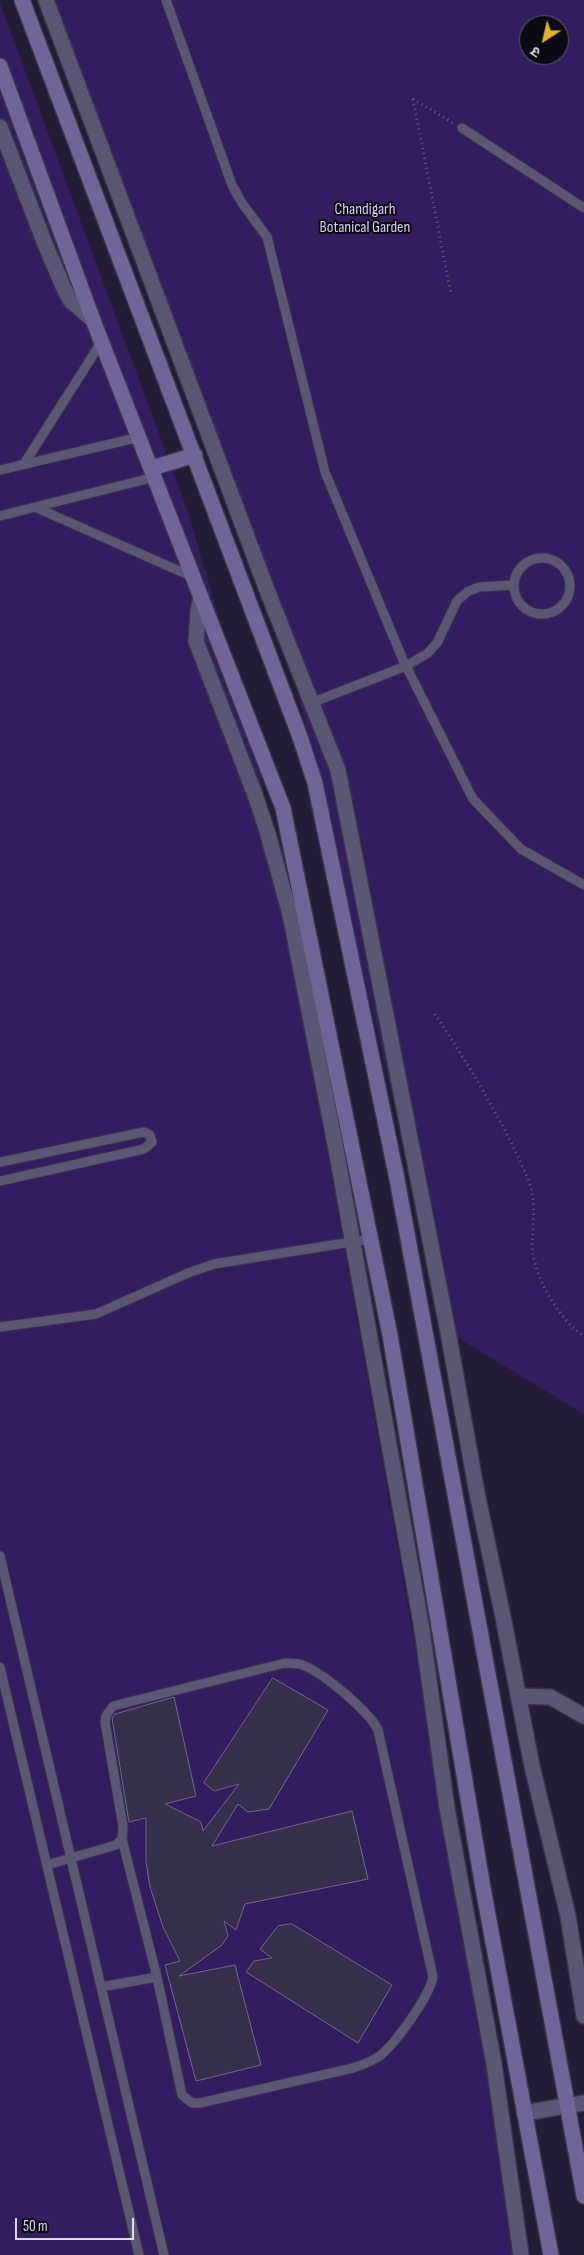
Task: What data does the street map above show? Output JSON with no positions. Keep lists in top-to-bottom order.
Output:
{
  "parks": ["Chandigarh Botanical Garden"],
  "scale_bar": "50 m",
  "north": "bottom left"
}
